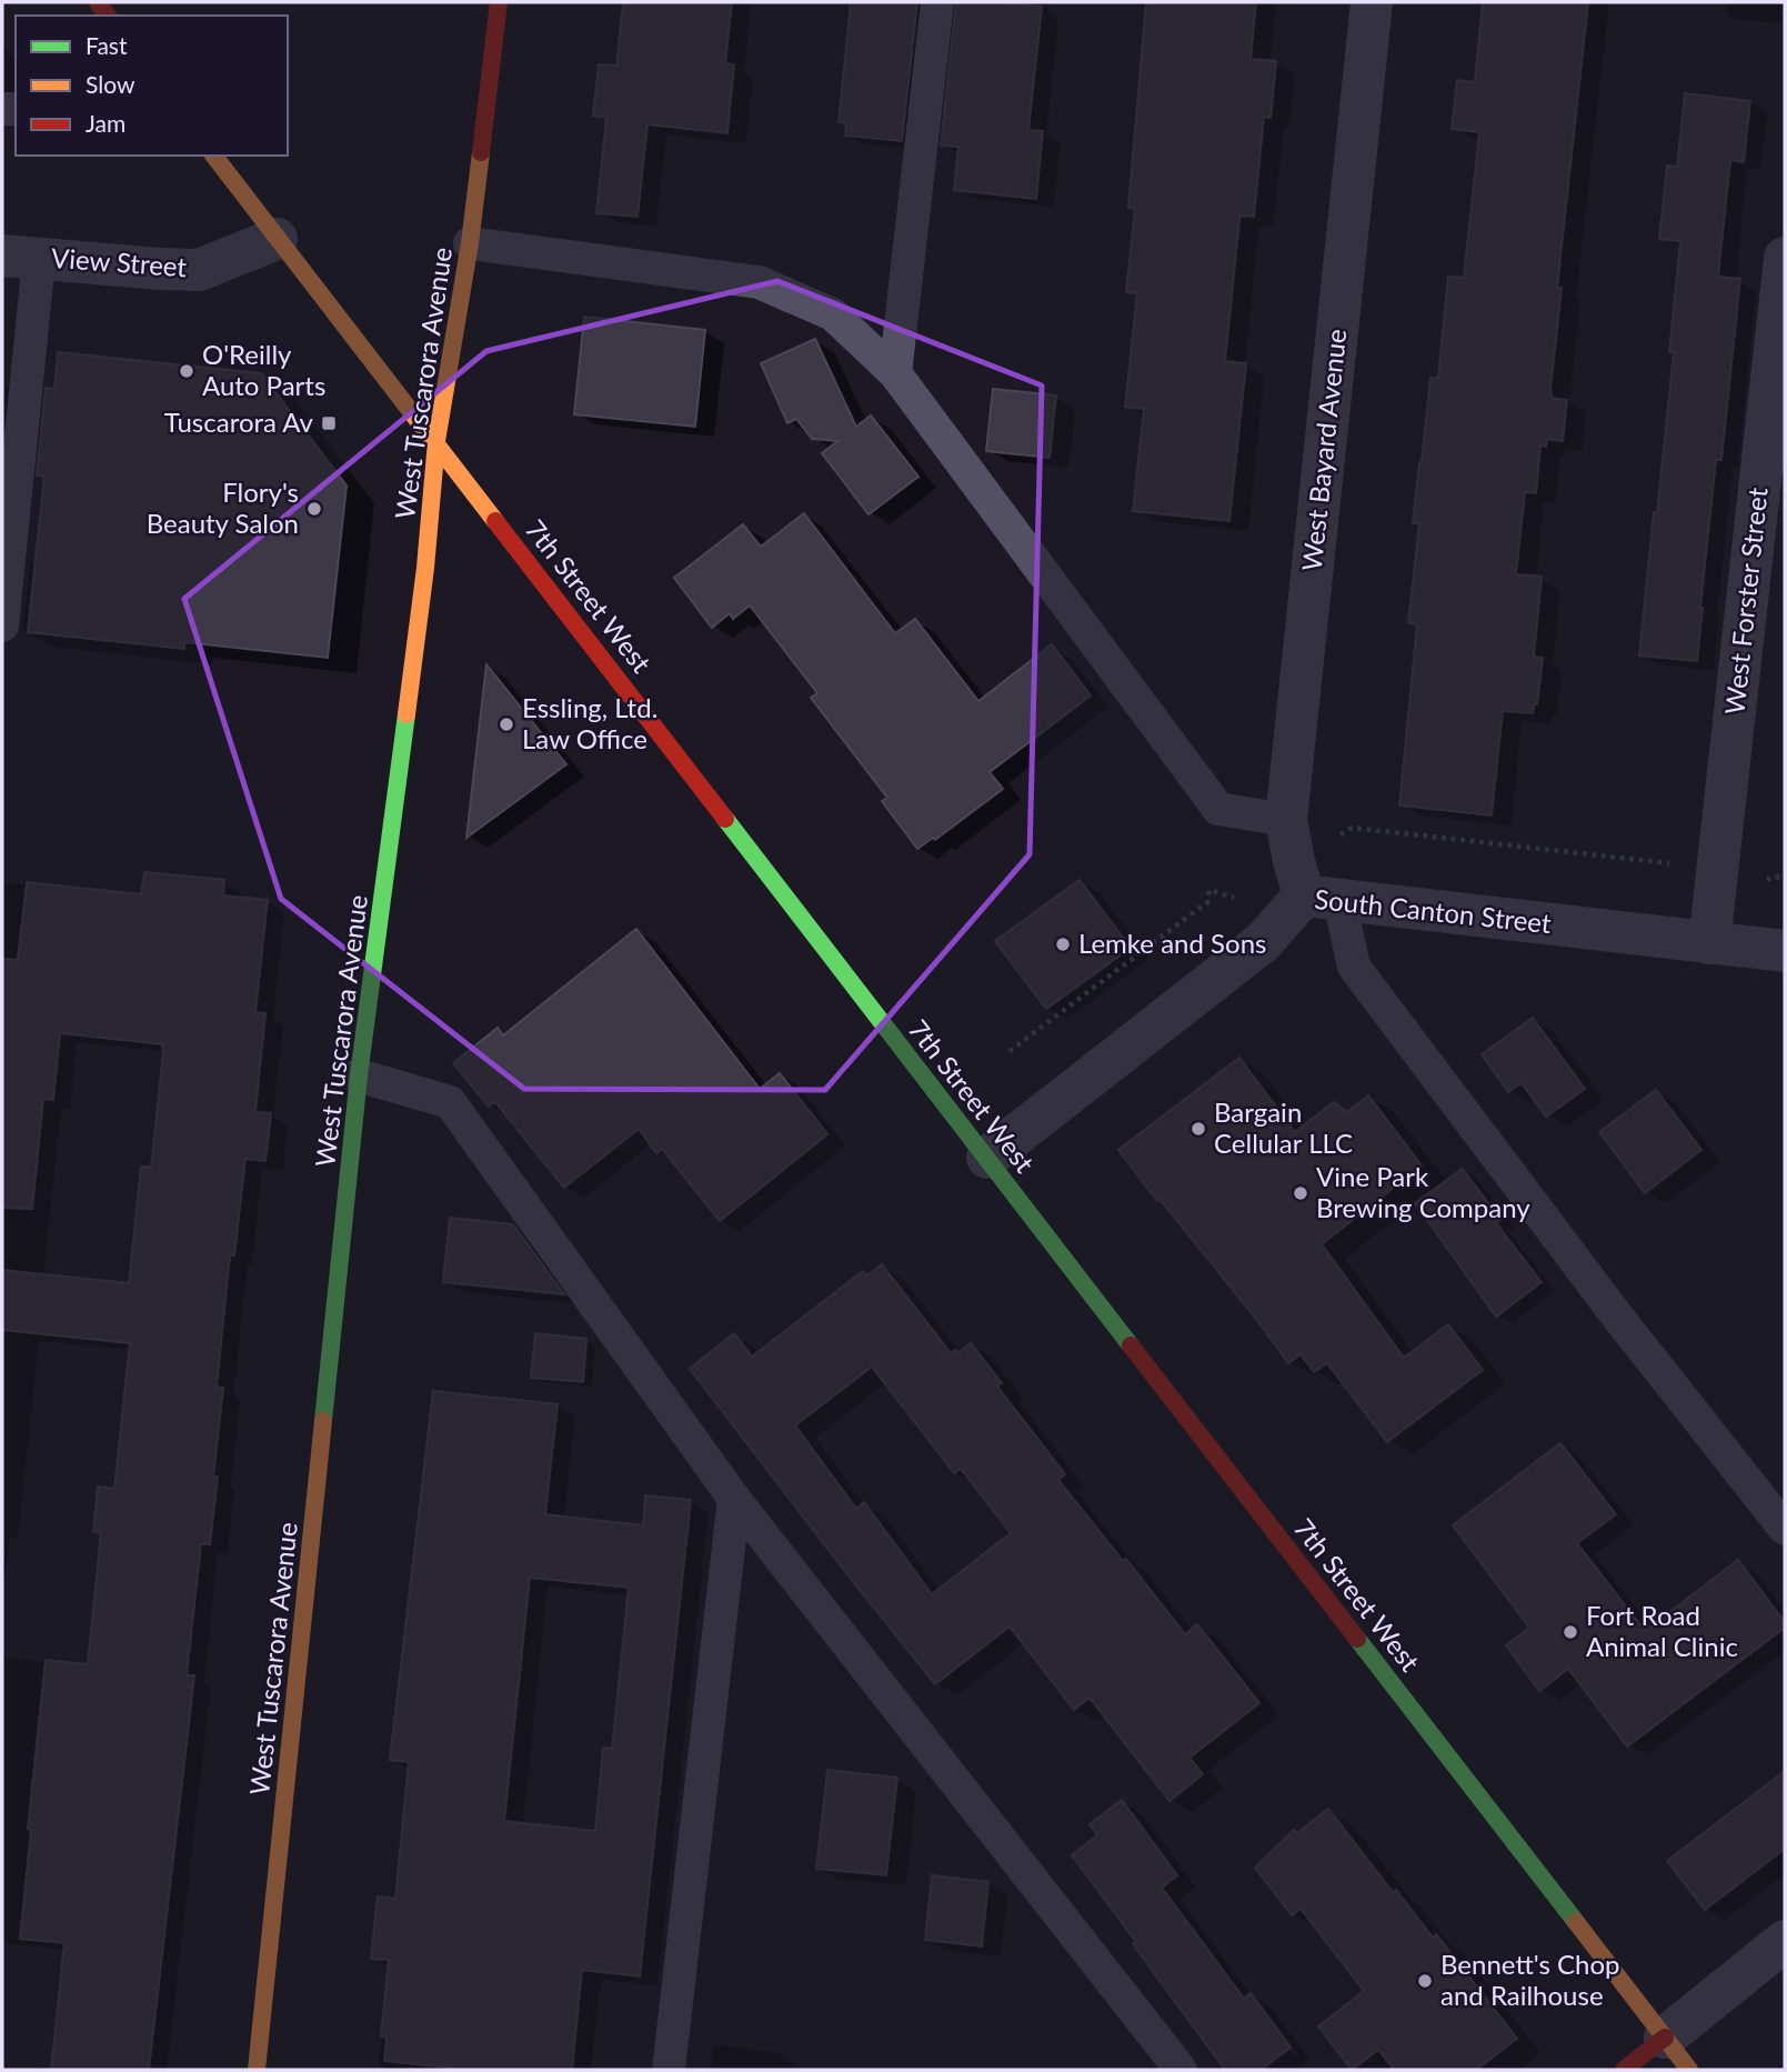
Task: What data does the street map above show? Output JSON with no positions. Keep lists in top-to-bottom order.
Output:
{
  "streets": {
    "main road": ["West Tuscarora Avenue", "7th Street West"],
    "street": [
      "View Street",
      "West Bayard Avenue",
      "West Forster Street",
      "South Canton Street"
    ]
  },
  "crossings": [
    ["View Street", "7th Street West"],
    ["West Tuscarora Avenue", "7th Street West"],
    ["West Bayard Avenue", "South Canton Street"],
    ["7th Street West", "South Canton Street"],
    ["West Forster Street", "South Canton Street"]
  ],
  "places": {
    "other": [
      "O'Reilly Auto Parts",
      "Flory's Beauty Salon",
      "Essling, Ltd. Law Office",
      "Lemke and Sons",
      "Bargain Cellular LLC",
      "Vine Park Brewing Company",
      "Fort Road Animal Clinic",
      "Bennett's Chop and Railhouse"
    ],
    "transit": ["Tuscarora Av"]
  },
  "legend": ["Fast", "Slow", "Jam"]
}
